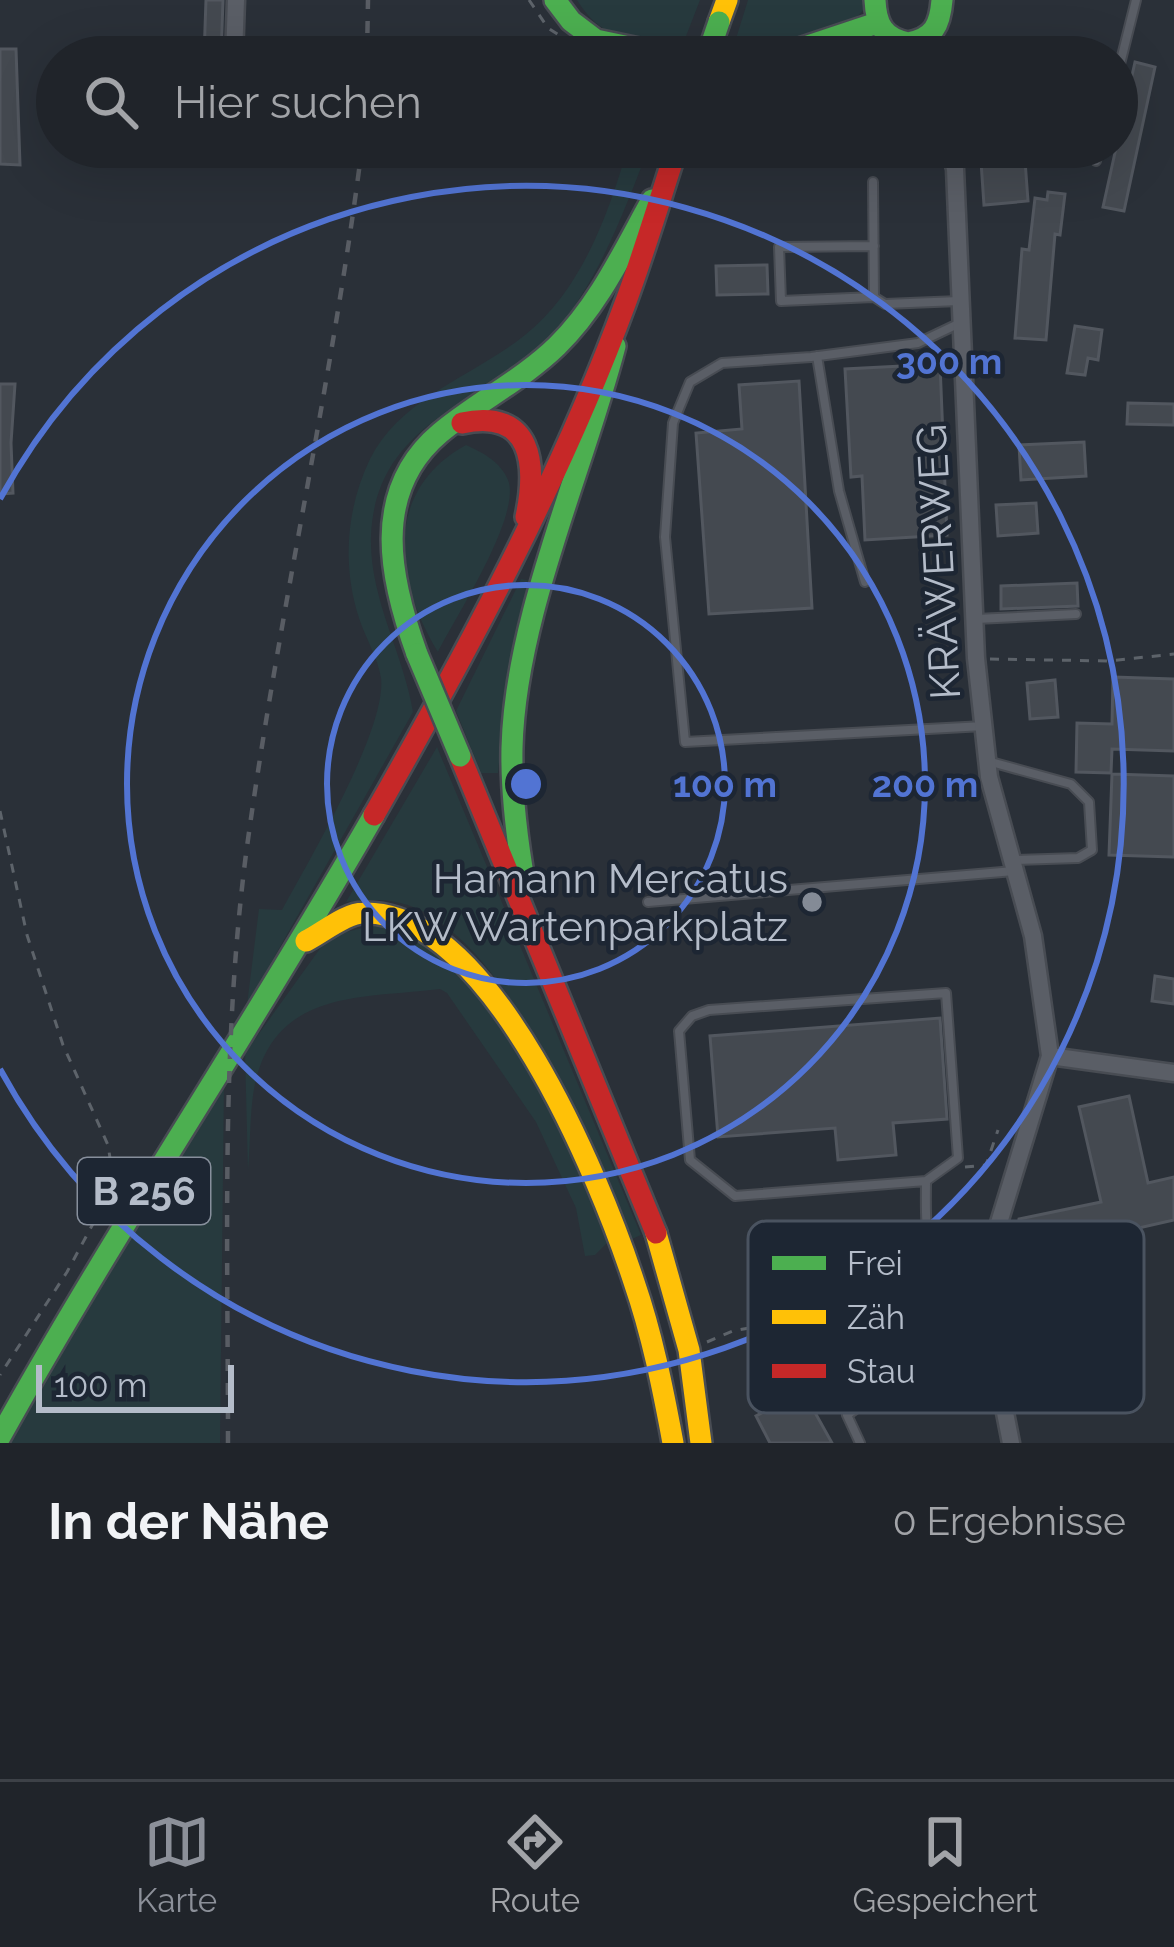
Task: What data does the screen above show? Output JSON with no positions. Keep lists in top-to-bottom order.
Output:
{
  "streets": {
    "main road": ["B 256"],
    "street": ["KRÄWERWEG"]
  },
  "places": ["Hamann Mercatus LKW Wartenparkplatz"],
  "legend": ["Frei", "Zäh", "Stau"],
  "scale_bar": "100 m",
  "page": {
    "search": "Hier suchen",
    "scale": "100 m",
    "heading": ["In der Nähe", "0 Ergebnisse"],
    "nav": ["Karte", "Route", "Gespeichert"]
  },
  "rings": ["300 m", "100 m", "200 m"]
}
